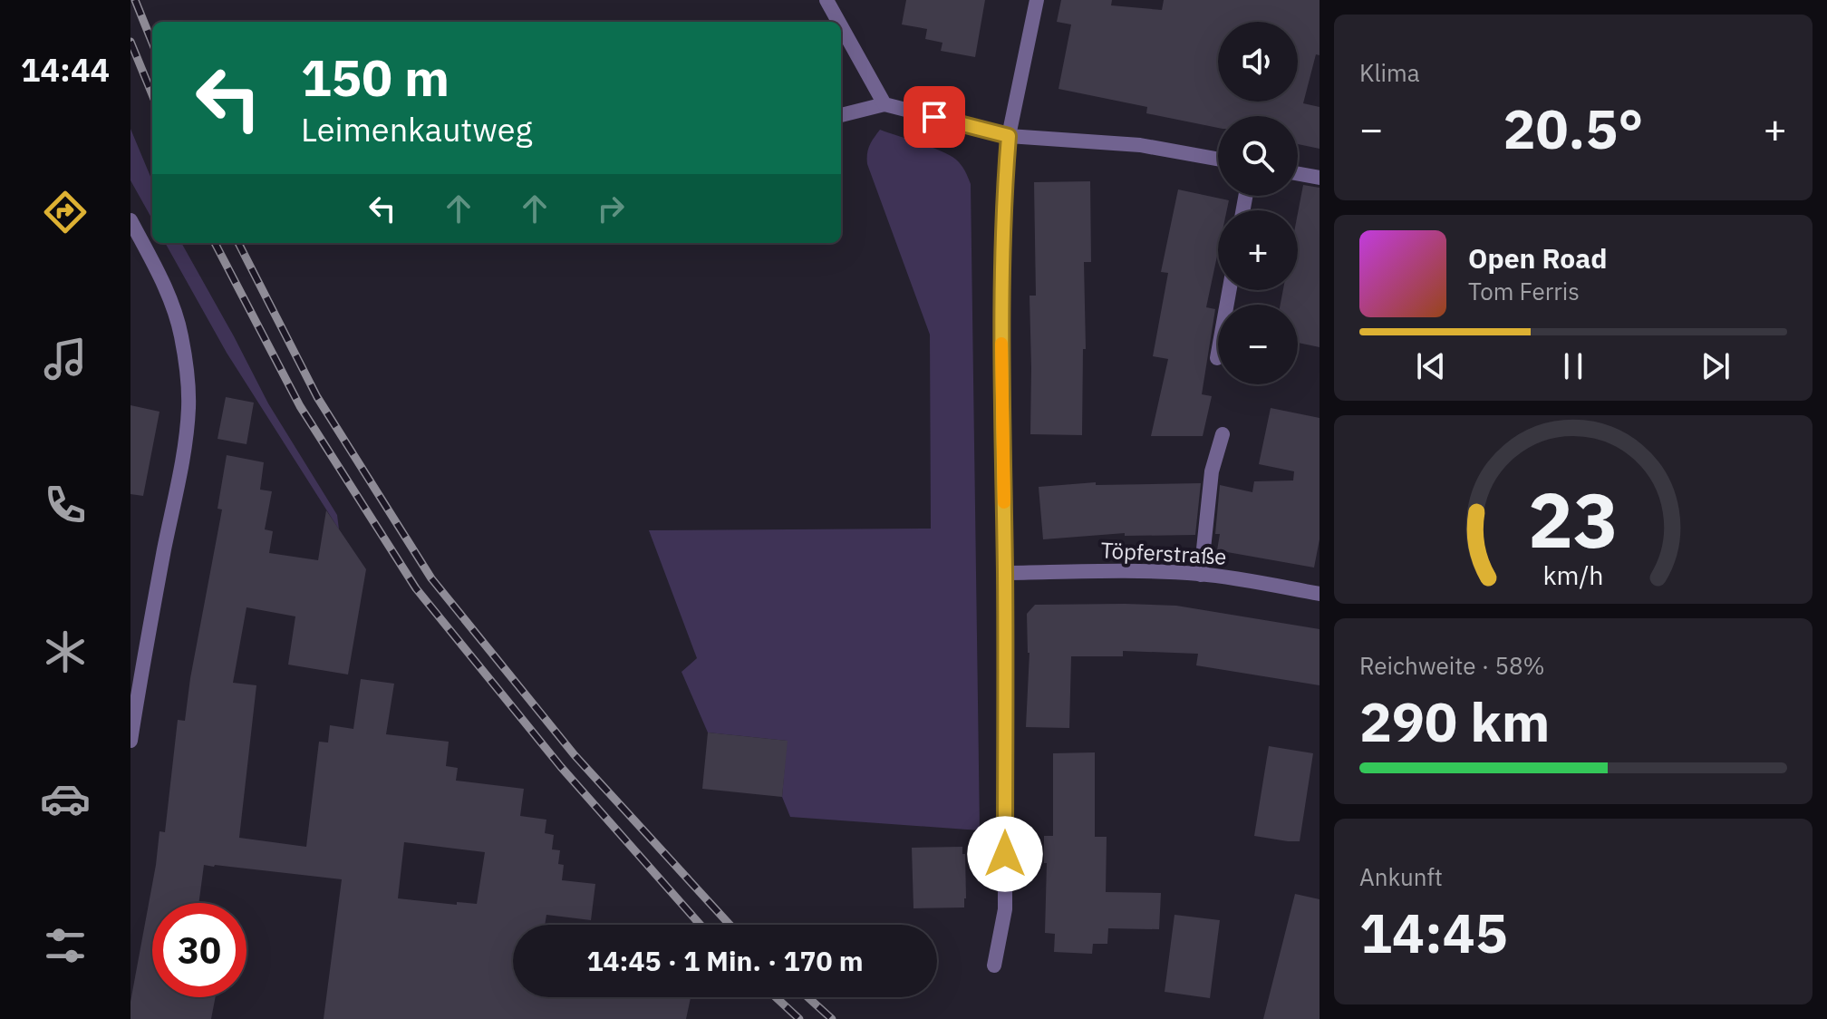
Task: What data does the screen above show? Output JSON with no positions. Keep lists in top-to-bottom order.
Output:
{
  "streets": {
    "street": ["Töpferstraße"]
  },
  "page": {
    "tabs": "14:44",
    "tile": [
      "Klima",
      ["Reichweite · 58%", "290 km"],
      ["Ankunft", "14:45"]
    ],
    "map_buttons": ["+", "−"],
    "turn": ["150 m", "Leimenkautweg"],
    "heat": ["−", "20.5°", "+"],
    "song": ["Open Road", "Tom Ferris"],
    "limit": "30",
    "trip": "14:45 · 1 Min. · 170 m",
    "gauge": ["23", "km/h"]
  }
}
